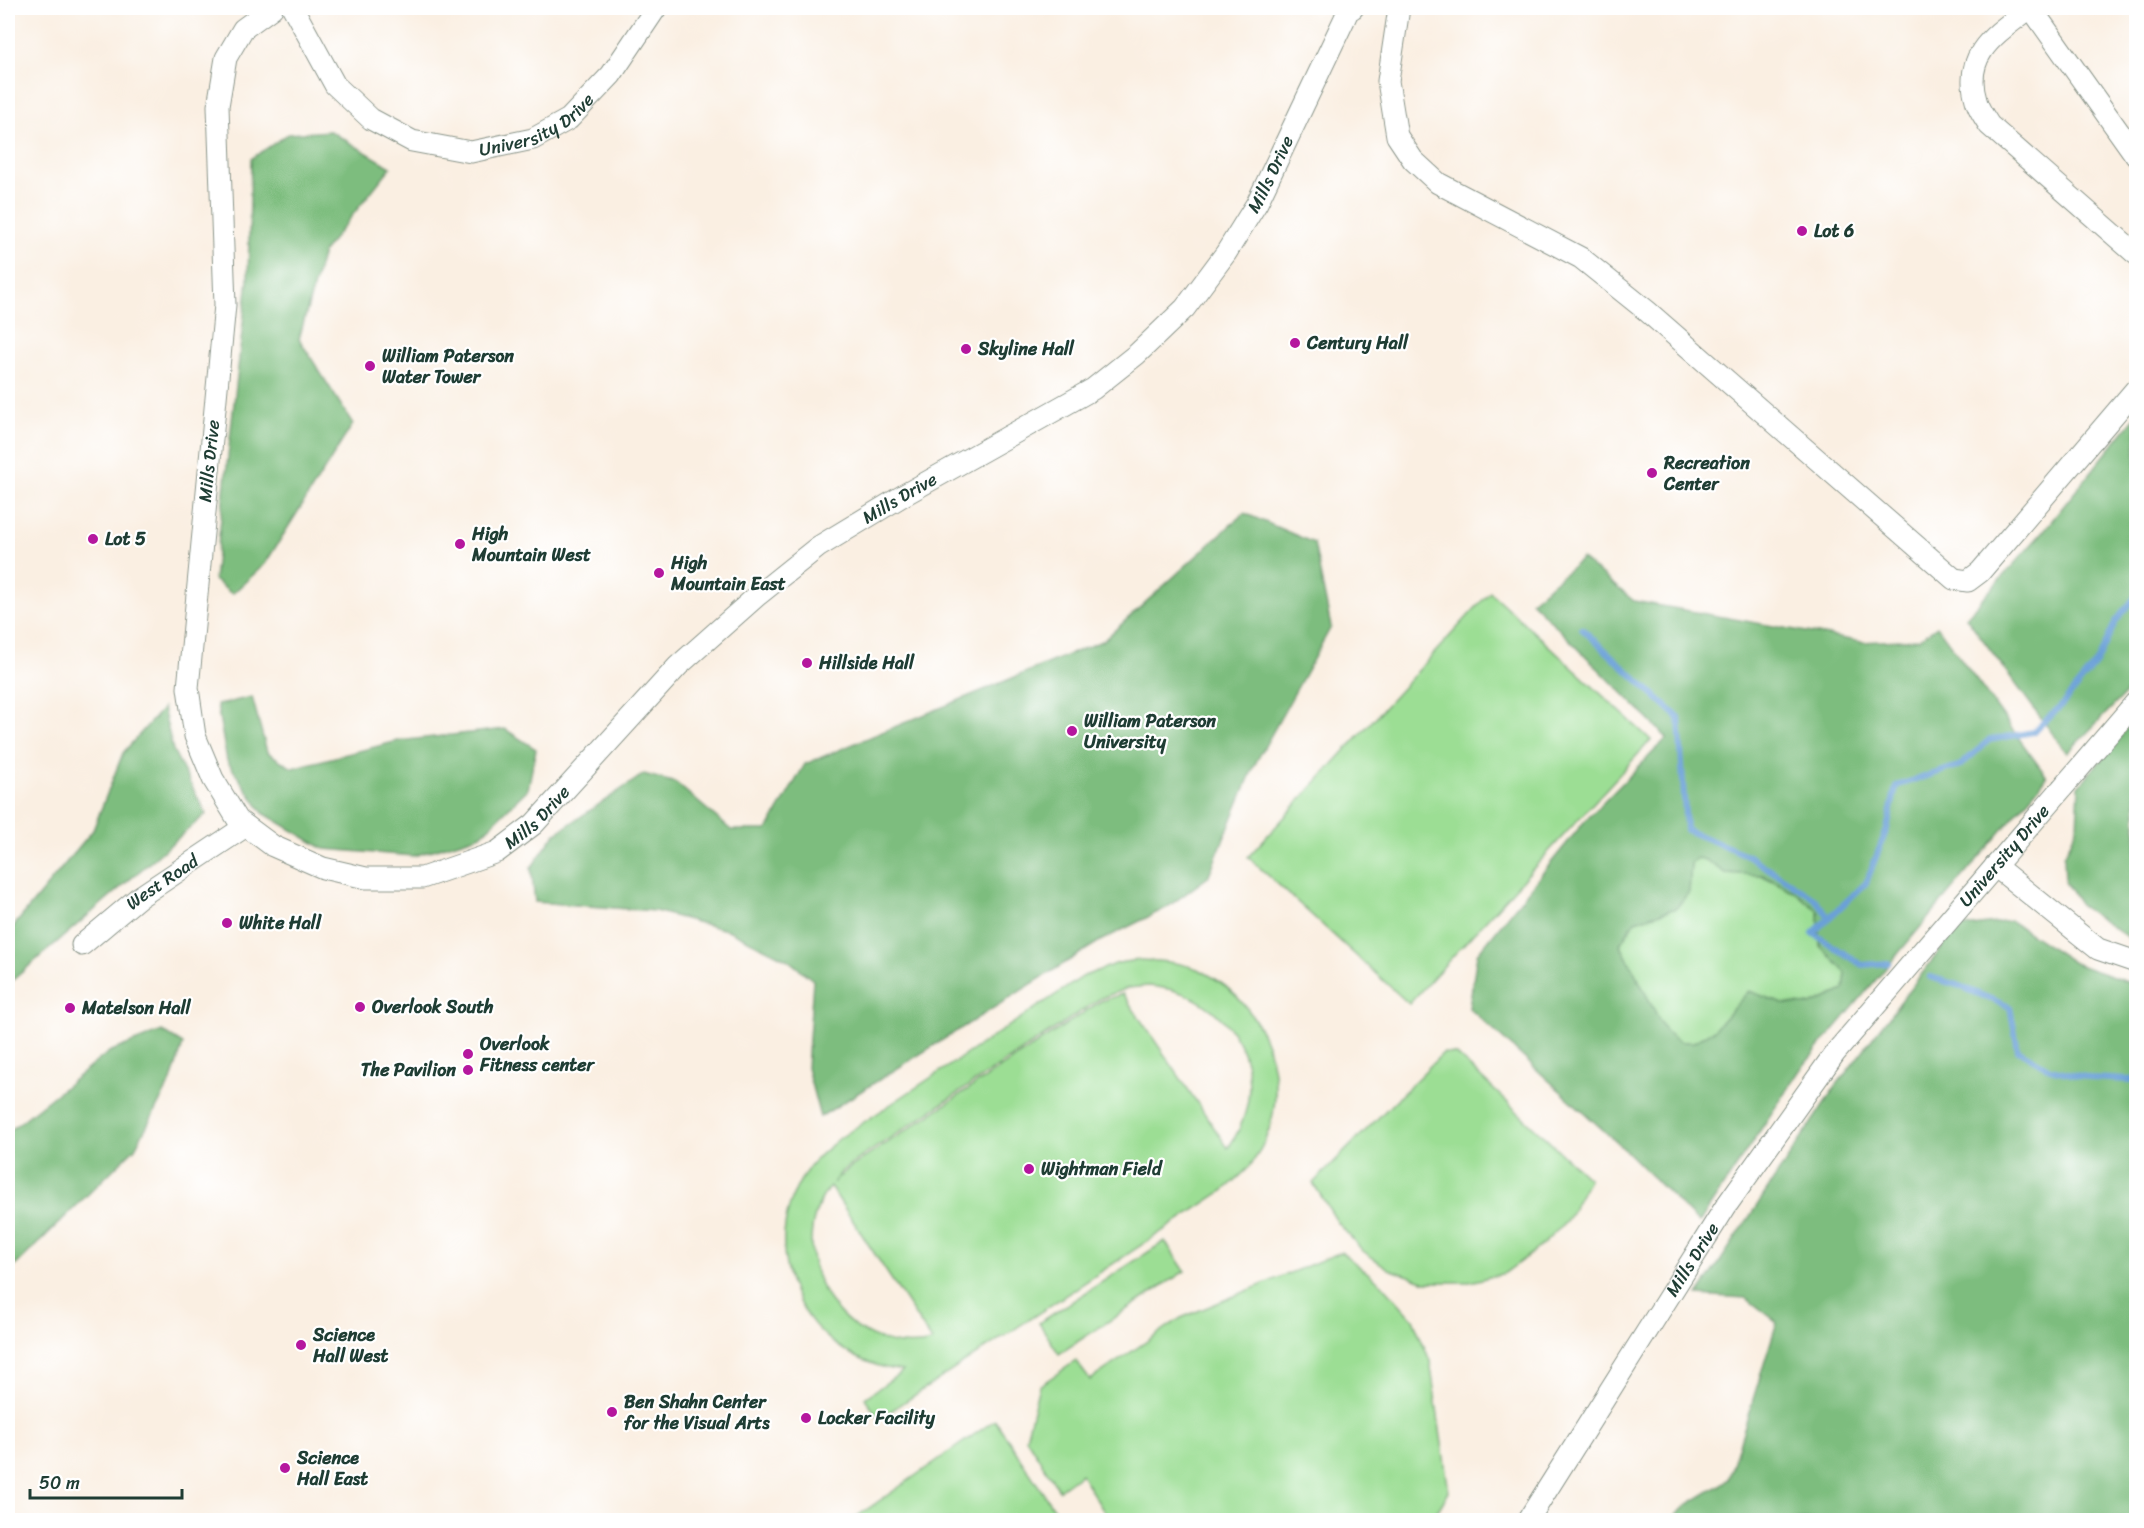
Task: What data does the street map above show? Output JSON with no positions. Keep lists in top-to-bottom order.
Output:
{
  "streets": {
    "street": ["University Drive", "Mills Drive", "West Road"]
  },
  "crossings": [
    ["University Drive", "Mills Drive"],
    ["Mills Drive", "West Road"]
  ],
  "places": [
    "Lot 6",
    "Century Hall",
    "Skyline Hall",
    "William Paterson Water Tower",
    "Recreation Center",
    "Lot 5",
    "High Mountain West",
    "High Mountain East",
    "Hillside Hall",
    "William Paterson University",
    "White Hall",
    "Overlook South",
    "Matelson Hall",
    "Overlook Fitness center",
    "The Pavilion",
    "Wightman Field",
    "Science Hall West",
    "Ben Shahn Center for the Visual Arts",
    "Locker Facility",
    "Science Hall East"
  ],
  "scale_bar": "50 m"
}
